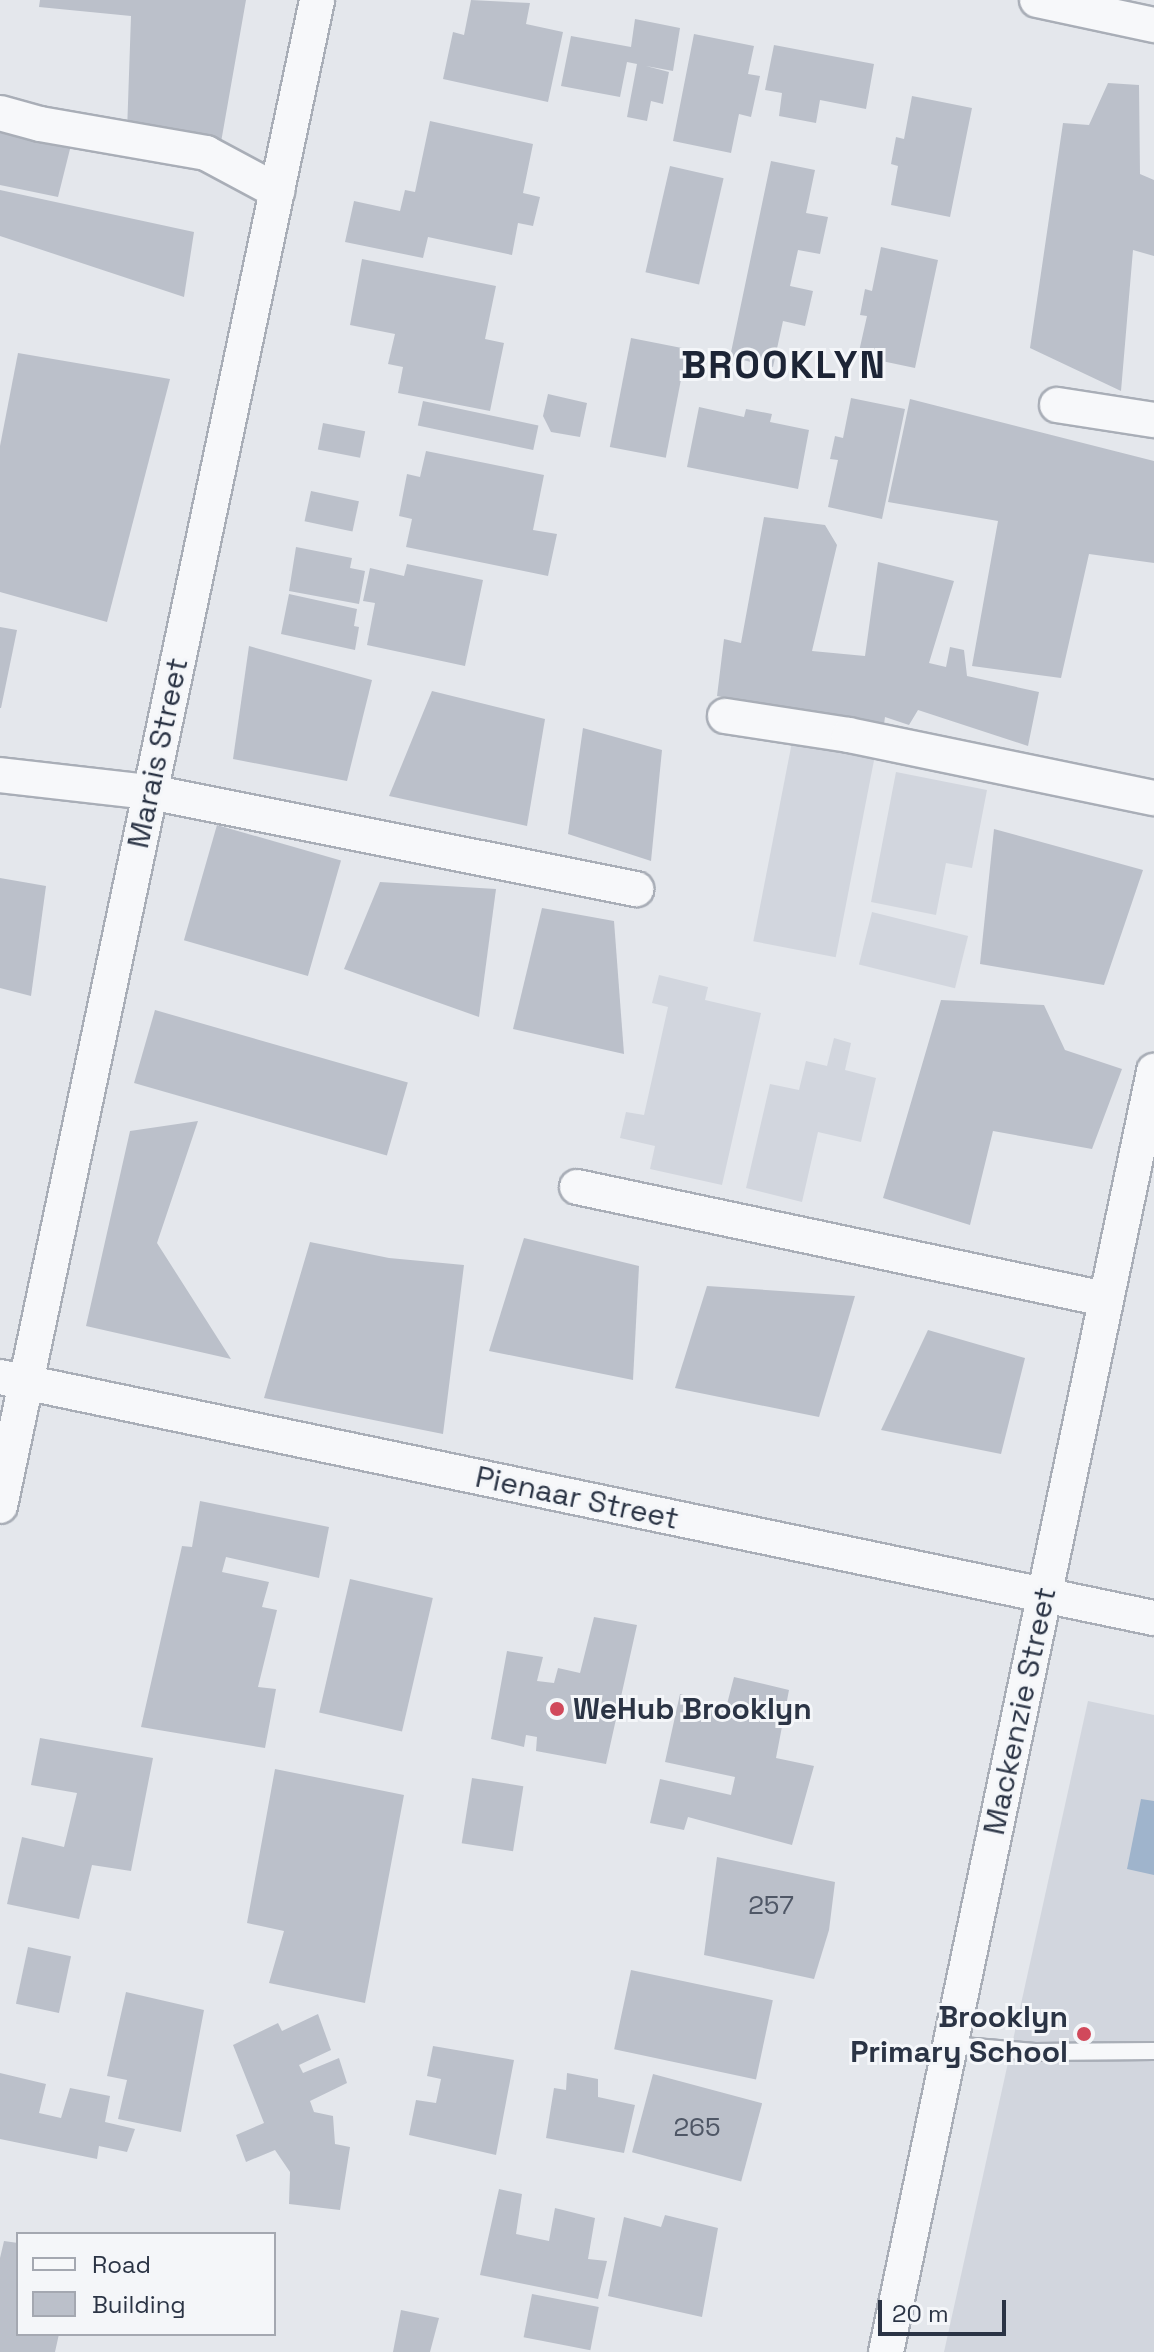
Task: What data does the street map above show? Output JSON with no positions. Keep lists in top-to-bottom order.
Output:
{
  "streets": {
    "street": ["Marais Street", "Pienaar Street", "Mackenzie Street"]
  },
  "crossings": [
    ["Marais Street", "Pienaar Street"],
    ["Pienaar Street", "Mackenzie Street"]
  ],
  "districts": ["BROOKLYN"],
  "places": ["WeHub Brooklyn", "Brooklyn Primary School"],
  "house_numbers": ["257", "265"],
  "legend": ["Road", "Building"],
  "scale_bar": "20 m"
}
